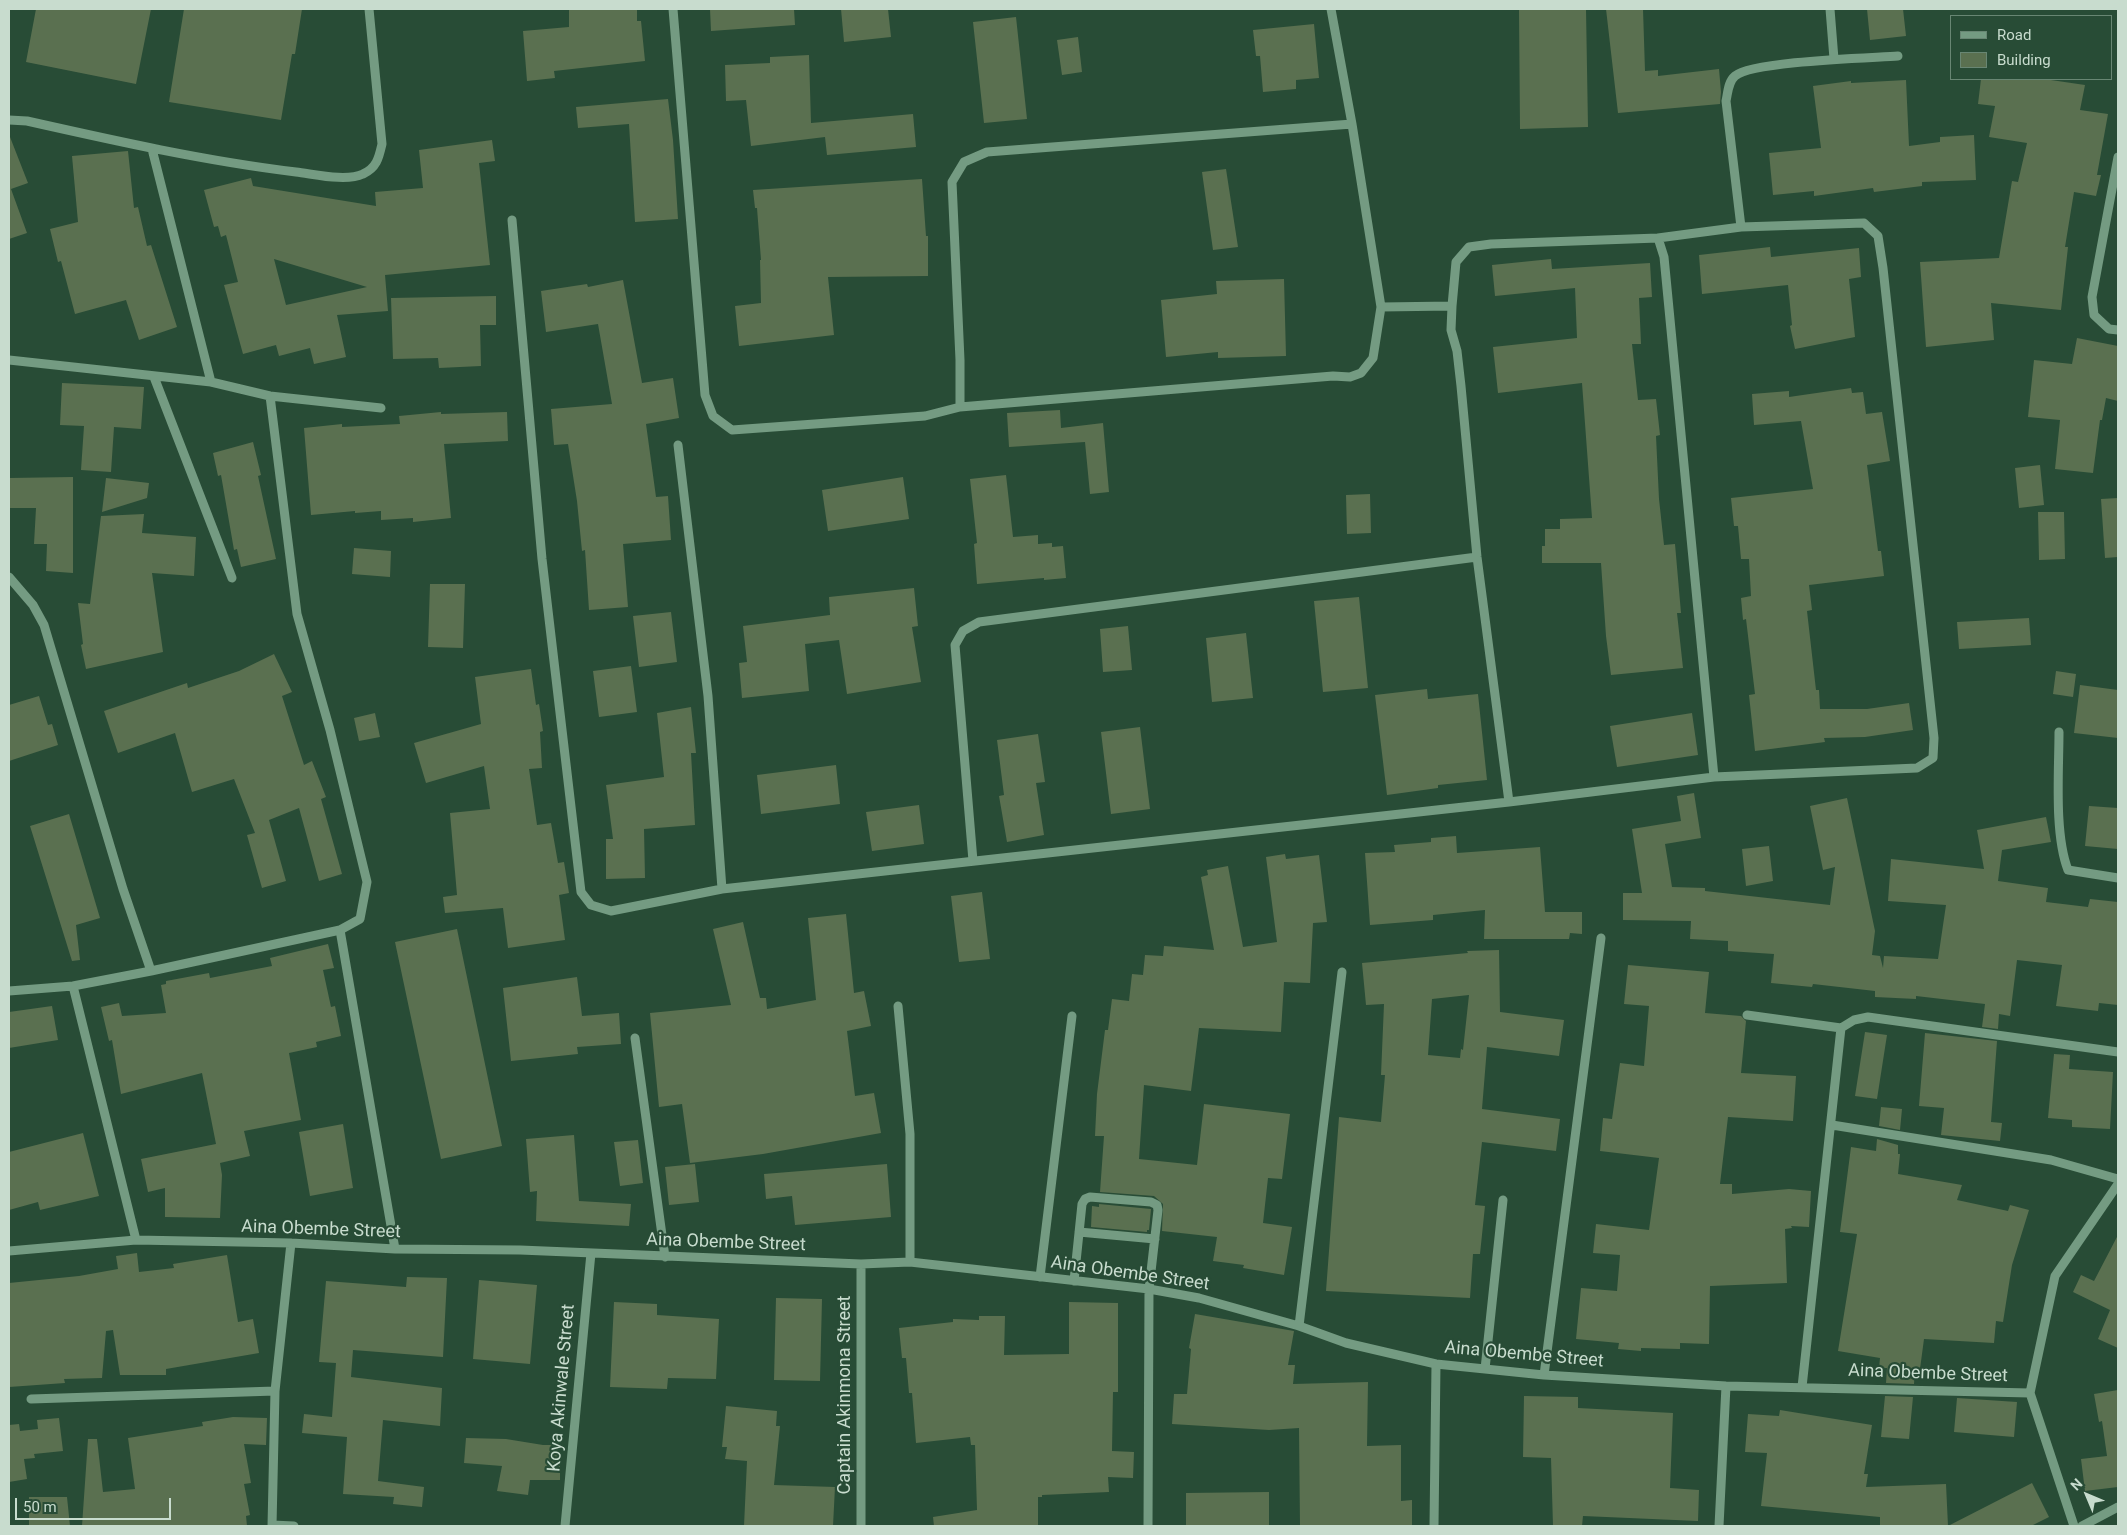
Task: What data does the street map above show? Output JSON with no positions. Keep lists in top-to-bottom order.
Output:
{
  "streets": {
    "street": ["Aina Obembe Street", "Koya Akinwale Street", "Captain Akinmona Street"]
  },
  "crossings": [
    ["Aina Obembe Street", "Koya Akinwale Street"],
    ["Aina Obembe Street", "Captain Akinmona Street"]
  ],
  "legend": ["Road", "Building"],
  "scale_bar": "50 m",
  "north": "top left"
}
